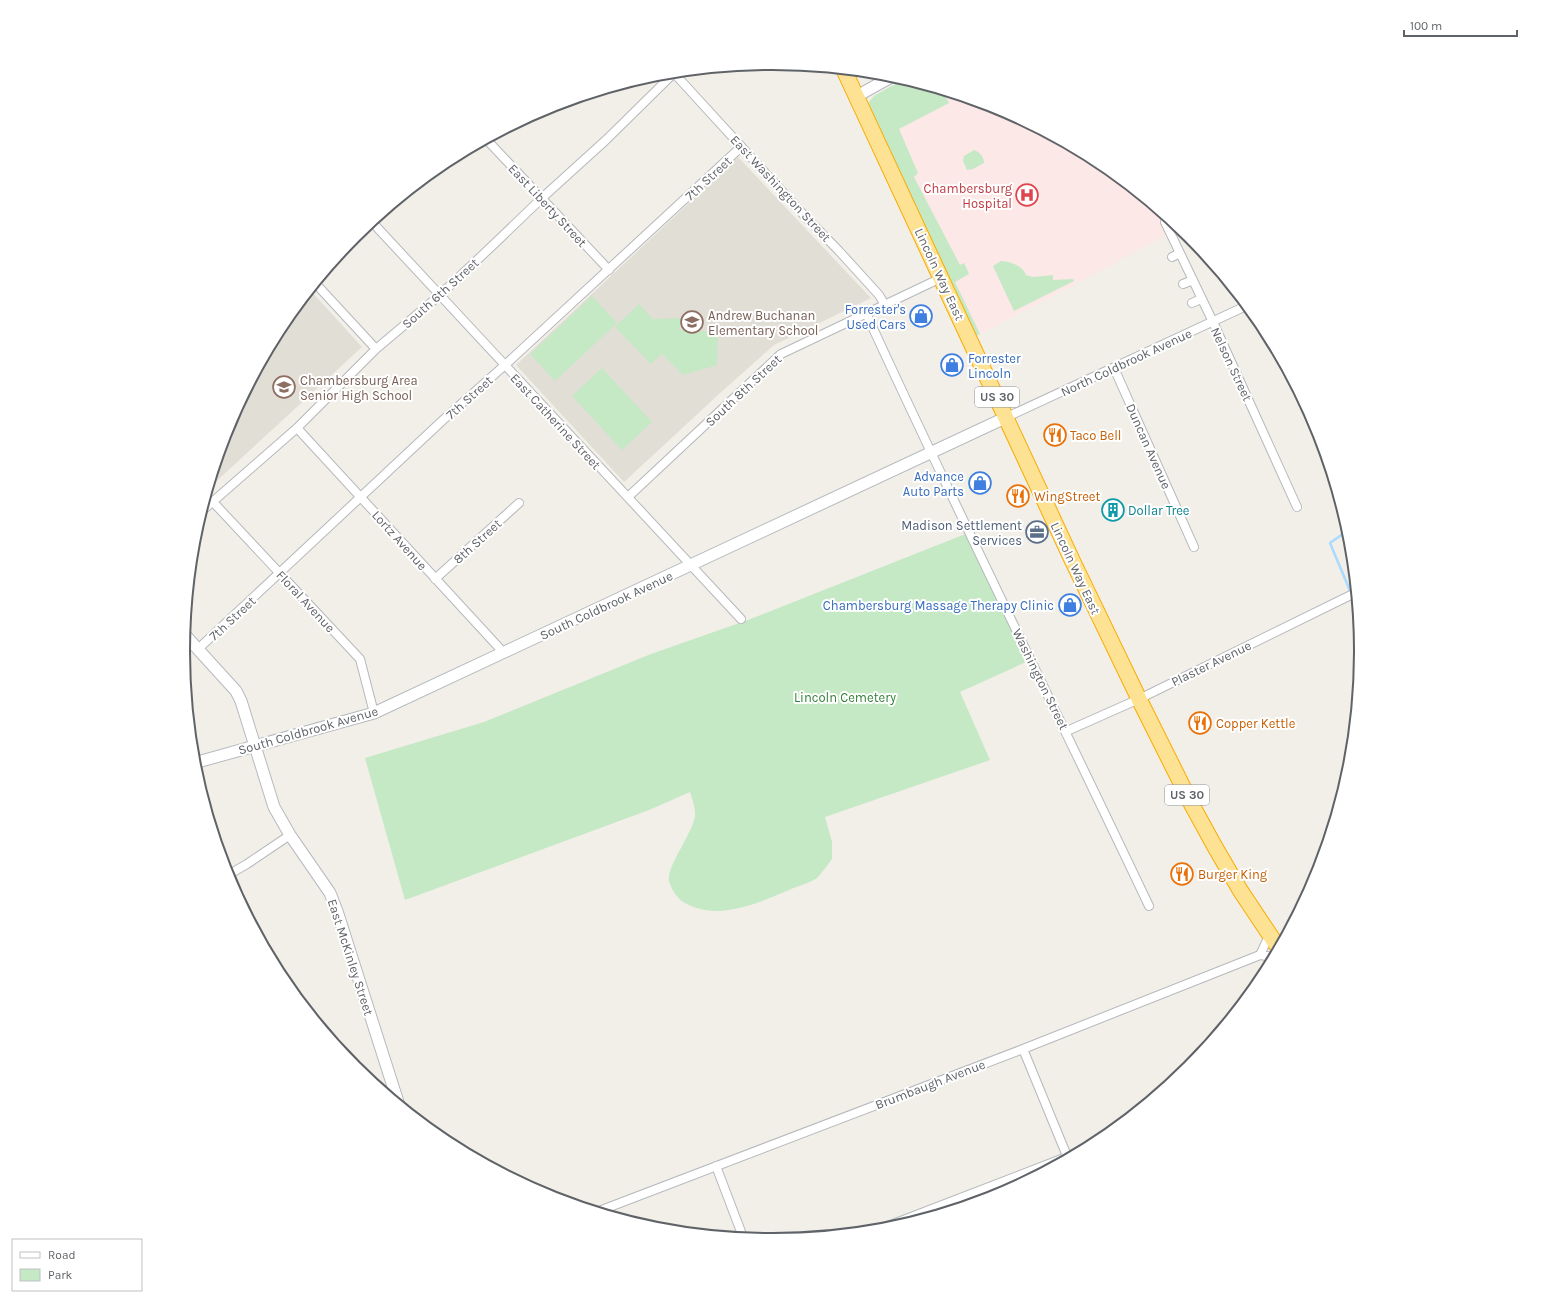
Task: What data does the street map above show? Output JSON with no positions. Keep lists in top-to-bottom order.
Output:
{
  "streets": {
    "highway": ["Lincoln Way East", "US 30"],
    "street": [
      "7th Street",
      "East Washington Street",
      "East Liberty Street",
      "South 6th Street",
      "North Coldbrook Avenue",
      "Nelson Street",
      "South 8th Street",
      "East Catherine Street",
      "Duncan Avenue",
      "Lortz Avenue",
      "8th Street",
      "Floral Avenue",
      "South Coldbrook Avenue",
      "Plaster Avenue",
      "Washington Street",
      "East McKinley Street",
      "Brumbaugh Avenue"
    ]
  },
  "crossings": [
    ["7th Street", "East Washington Street"],
    ["7th Street", "East Liberty Street"],
    ["7th Street", "East Catherine Street"],
    ["7th Street", "Lortz Avenue"],
    ["7th Street", "Floral Avenue"],
    ["7th Street", "East McKinley Street"],
    ["East Washington Street", "South 8th Street"],
    ["East Liberty Street", "South 6th Street"],
    ["Lincoln Way East", "North Coldbrook Avenue"],
    ["Lincoln Way East", "South 8th Street"],
    ["Lincoln Way East", "South Coldbrook Avenue"],
    ["Lincoln Way East", "Plaster Avenue"],
    ["South 6th Street", "East Catherine Street"],
    ["South 6th Street", "Lortz Avenue"],
    ["South 6th Street", "Floral Avenue"],
    ["North Coldbrook Avenue", "Nelson Street"],
    ["North Coldbrook Avenue", "Duncan Avenue"],
    ["North Coldbrook Avenue", "South Coldbrook Avenue"],
    ["South 8th Street", "East Catherine Street"],
    ["South 8th Street", "Washington Street"],
    ["East Catherine Street", "South Coldbrook Avenue"],
    ["Lortz Avenue", "8th Street"],
    ["Lortz Avenue", "South Coldbrook Avenue"],
    ["Floral Avenue", "South Coldbrook Avenue"],
    ["South Coldbrook Avenue", "Washington Street"],
    ["South Coldbrook Avenue", "East McKinley Street"],
    ["Plaster Avenue", "Washington Street"]
  ],
  "parks": ["Lincoln Cemetery"],
  "places": {
    "hospital": ["Chambersburg Hospital"],
    "shop": [
      "Forrester's Used Cars",
      "Forrester Lincoln",
      "Advance Auto Parts",
      "Chambersburg Massage Therapy Clinic"
    ],
    "school or university": ["Andrew Buchanan Elementary School", "Chambersburg Area Senior High School"],
    "restaurant": [
      "Taco Bell",
      "WingStreet",
      "Copper Kettle",
      "Burger King"
    ],
    "building": ["Dollar Tree"],
    "office": ["Madison Settlement Services"]
  },
  "legend": ["Road", "Park"],
  "scale_bar": "100 m"
}
